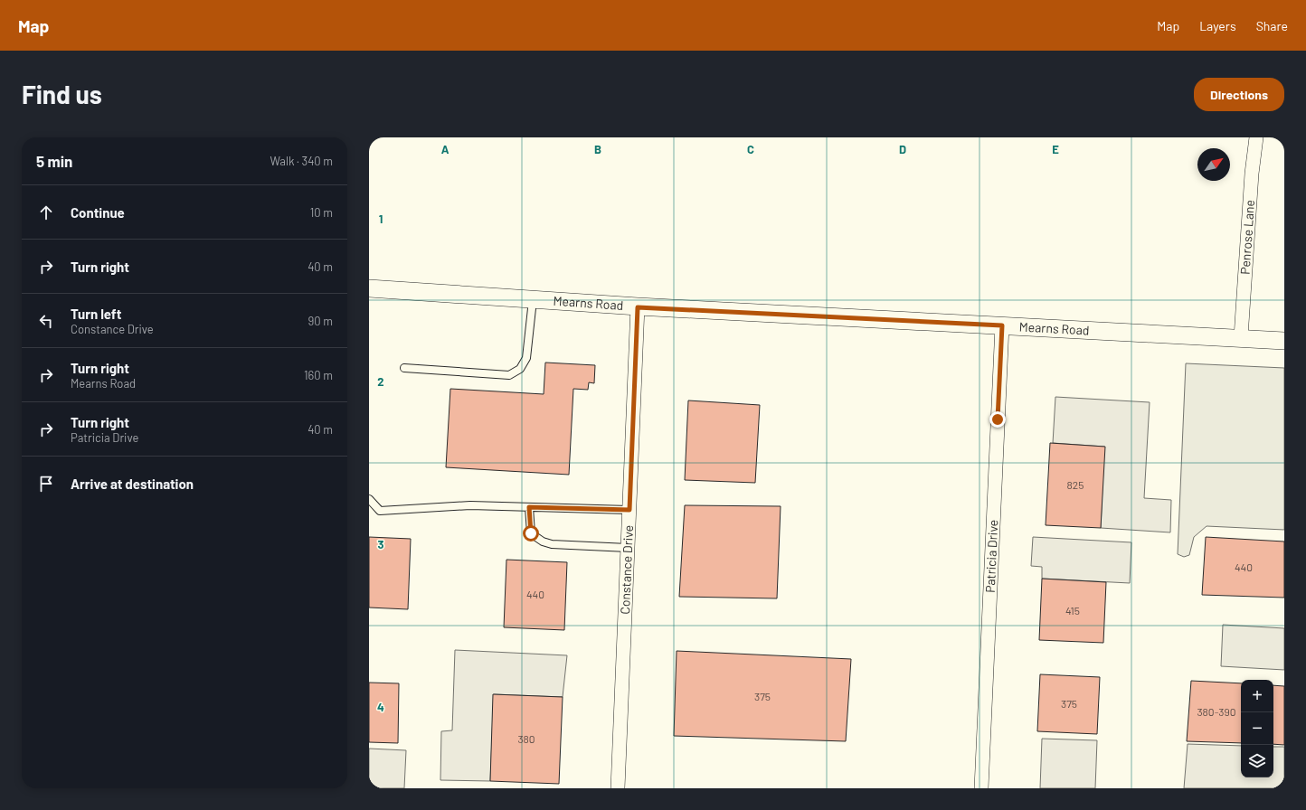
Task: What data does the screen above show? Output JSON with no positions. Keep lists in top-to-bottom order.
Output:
{
  "streets": {
    "street": [
      "Penrose Lane",
      "Mearns Road",
      "Patricia Drive",
      "Constance Drive"
    ]
  },
  "crossings": [
    ["Penrose Lane", "Mearns Road"],
    ["Mearns Road", "Patricia Drive"],
    ["Mearns Road", "Constance Drive"]
  ],
  "house_numbers": [
    "825",
    "440",
    "440",
    "415",
    "375",
    "375",
    "380-390",
    "380"
  ],
  "north": "top right",
  "page": {
    "header": "Map",
    "nav": ["Map", "Layers", "Share"],
    "buttons": "Directions",
    "title": "Find us",
    "heading": ["5 min", "Walk · 340 m"],
    "list": [
      ["Continue", "10 m"],
      ["Turn right", "40 m"],
      ["Turn left", "Constance Drive", "90 m"],
      ["Turn right", "Mearns Road", "160 m"],
      ["Turn right", "Patricia Drive", "40 m"],
      "Arrive at destination"
    ],
    "map_buttons": ["+", "−"]
  },
  "grid": {
    "columns": [
      "A",
      "B",
      "C",
      "D",
      "E"
    ],
    "rows": [
      "1",
      "2",
      "3",
      "4"
    ]
  }
}
